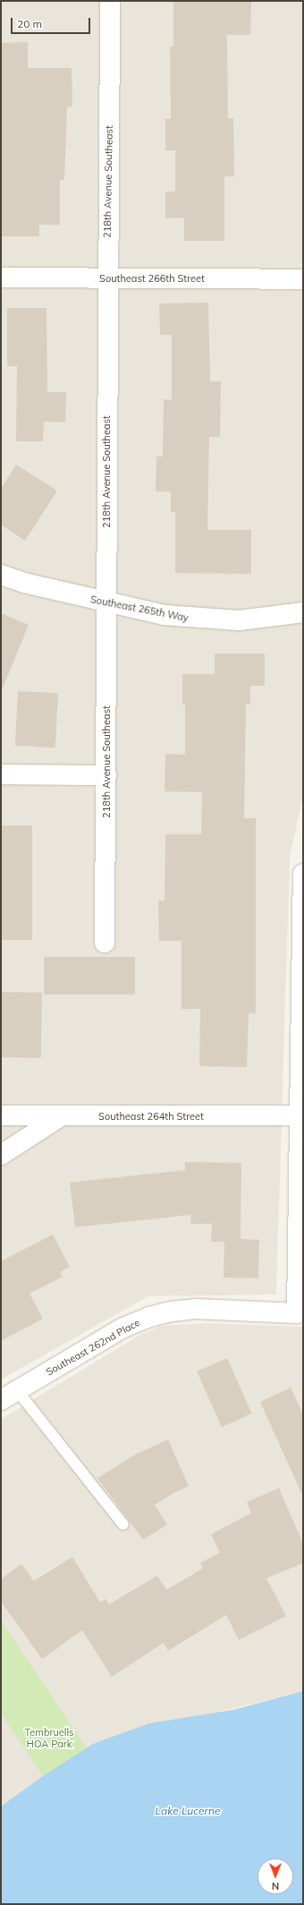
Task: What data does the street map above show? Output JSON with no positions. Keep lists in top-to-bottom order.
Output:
{
  "streets": {
    "street": [
      "218th Avenue Southeast",
      "Southeast 266th Street",
      "Southeast 265th Way",
      "Southeast 264th Street",
      "Southeast 262nd Place"
    ]
  },
  "crossings": [
    ["218th Avenue Southeast", "Southeast 266th Street"],
    ["218th Avenue Southeast", "Southeast 265th Way"]
  ],
  "water": ["Lake Lucerne"],
  "parks": ["Tembruells HOA Park"],
  "scale_bar": "20 m",
  "north": "bottom"
}
